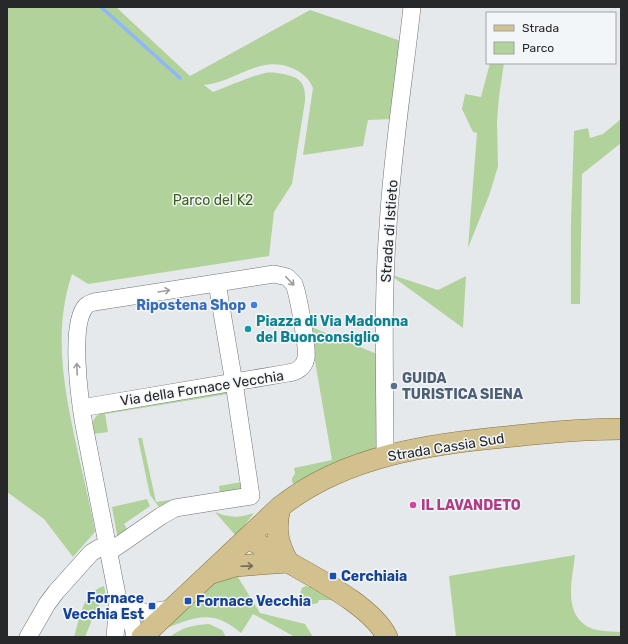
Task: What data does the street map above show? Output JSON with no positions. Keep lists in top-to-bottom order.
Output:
{
  "streets": {
    "main road": ["Strada Cassia Sud"],
    "street": ["Strada di Istieto", "Via della Fornace Vecchia"]
  },
  "crossings": [
    ["Strada di Istieto", "Strada Cassia Sud"]
  ],
  "parks": ["Parco del K2"],
  "places": {
    "other": [
      "Ripostena Shop",
      "Piazza di Via Madonna del Buonconsiglio",
      "GUIDA TURISTICA SIENA",
      "IL LAVANDETO"
    ],
    "transit": ["Cerchiaia", "Fornace Vecchia", "Fornace Vecchia Est"]
  },
  "legend": ["Strada", "Parco"]
}
